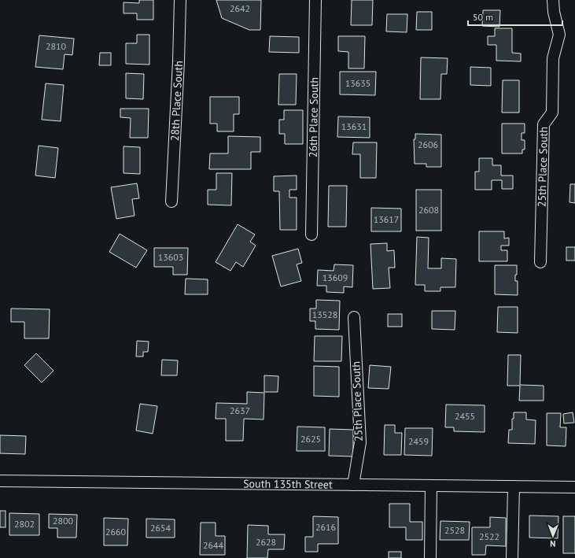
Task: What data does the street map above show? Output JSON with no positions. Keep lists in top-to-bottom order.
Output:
{
  "streets": {
    "street": [
      "28th Place South",
      "26th Place South",
      "25th Place South",
      "South 135th Street"
    ]
  },
  "crossings": [
    ["25th Place South", "South 135th Street"]
  ],
  "house_numbers": [
    "2642",
    "2810",
    "13635",
    "13631",
    "2606",
    "2608",
    "13617",
    "13603",
    "13609",
    "13528",
    "2637",
    "2455",
    "2625",
    "2459",
    "2800",
    "2802",
    "2616",
    "2654",
    "2528",
    "2660",
    "2522",
    "2628",
    "2644"
  ],
  "scale_bar": "50 m",
  "north": "bottom"
}
